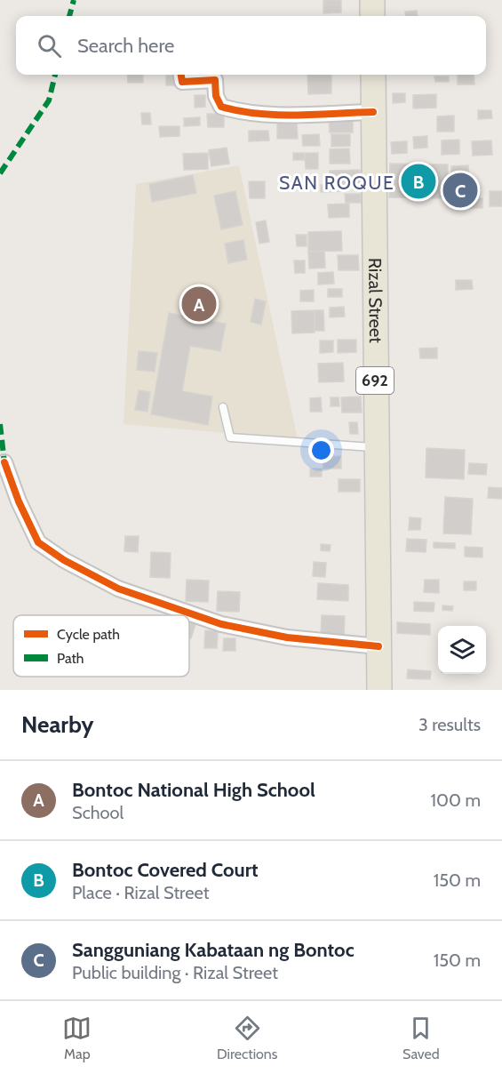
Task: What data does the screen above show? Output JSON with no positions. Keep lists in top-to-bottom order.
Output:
{
  "streets": {
    "main road": ["Rizal Street", "692"]
  },
  "districts": ["SAN ROQUE"],
  "legend": ["Cycle path", "Path"],
  "page": {
    "search": "Search here",
    "pins": ["B", "C", "A"],
    "heading": ["Nearby", "3 results"],
    "list": [
      {
        "mark": "A",
        "name": "Bontoc National High School",
        "note": "School",
        "value": "100 m"
      },
      {
        "mark": "B",
        "name": "Bontoc Covered Court",
        "note": "Place · Rizal Street",
        "value": "150 m"
      },
      {
        "mark": "C",
        "name": "Sangguniang Kabataan ng Bontoc",
        "note": "Public building · Rizal Street",
        "value": "150 m"
      }
    ],
    "nav": ["Map", "Directions", "Saved"]
  }
}
